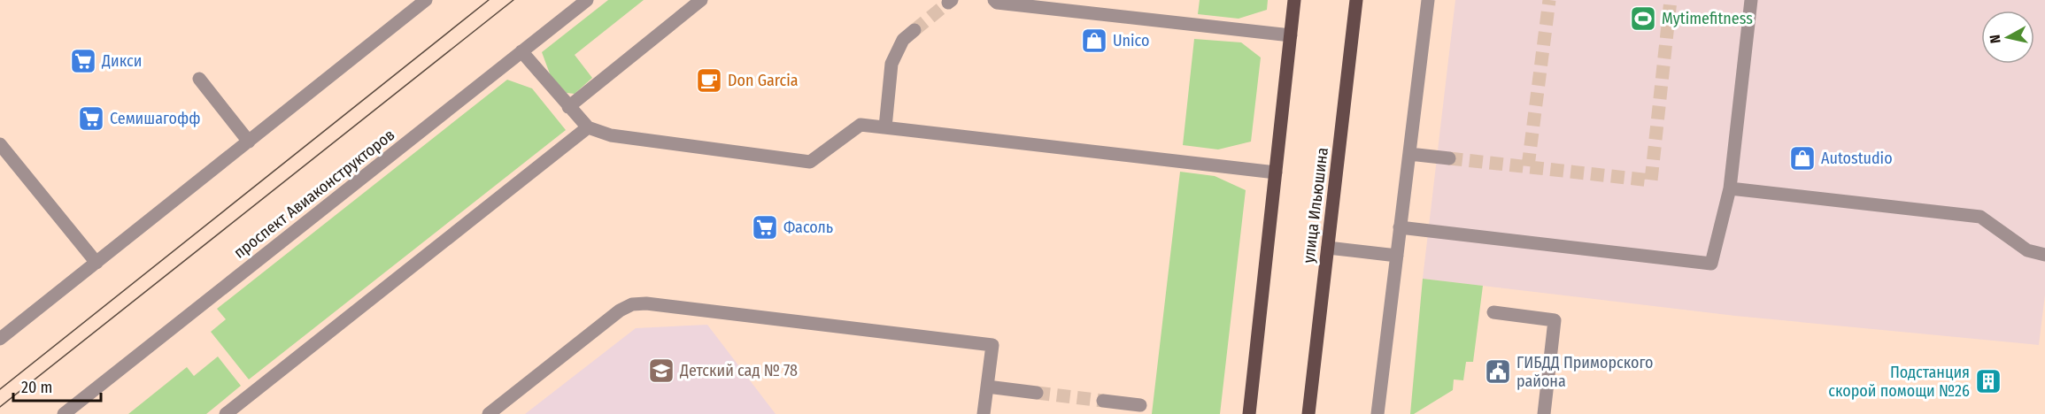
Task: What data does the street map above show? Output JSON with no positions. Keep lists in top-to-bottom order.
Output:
{
  "streets": {
    "main road": ["улица Ильюшина"],
    "street": ["проспект Авиаконструкторов"]
  },
  "places": {
    "sports": ["Mytimefitness"],
    "shop": ["Unico", "Autostudio"],
    "supermarket": ["Дикси", "Семишагофф", "Фасоль"],
    "cafe": ["Don Garcia"],
    "school or university": ["Детский сад № 78"],
    "public building": ["ГИБДД Приморского района"],
    "building": ["Подстанция скорой помощи №26"]
  },
  "scale_bar": "20 m",
  "north": "left"
}
